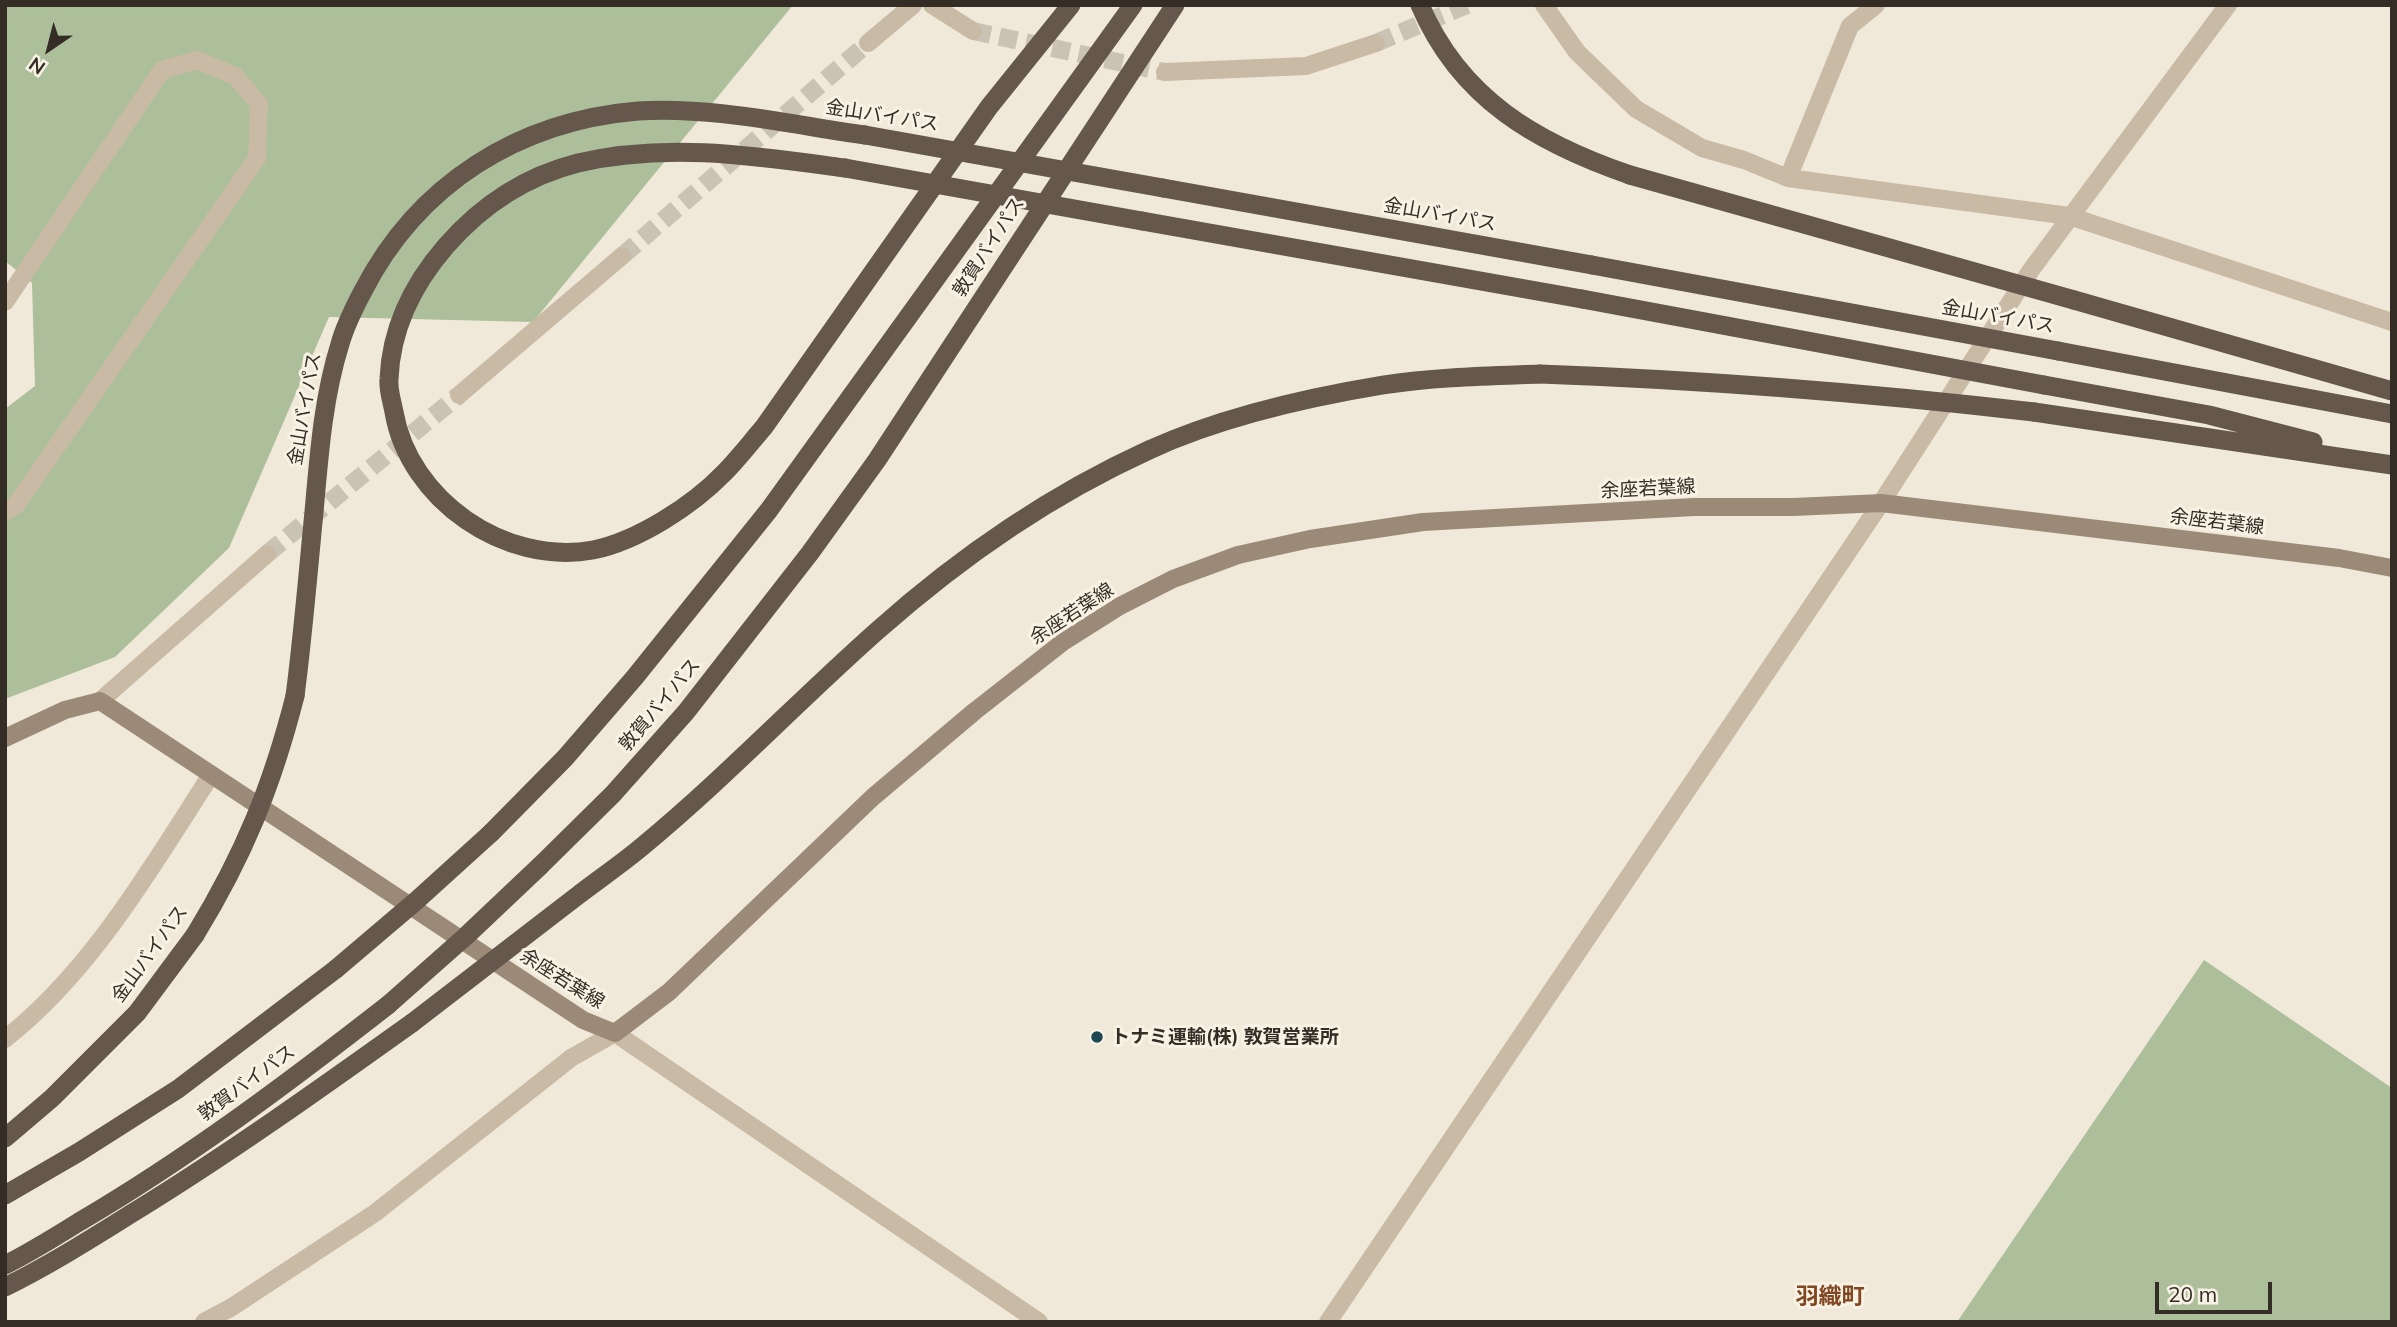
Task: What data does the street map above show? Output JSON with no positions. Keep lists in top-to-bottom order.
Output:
{
  "streets": {
    "highway": ["金山バイパス", "敦賀バイパス"],
    "main road": ["余座若葉線"]
  },
  "districts": ["羽織町"],
  "places": ["トナミ運輸(株) 敦賀営業所"],
  "scale_bar": "20 m",
  "north": "bottom left"
}
